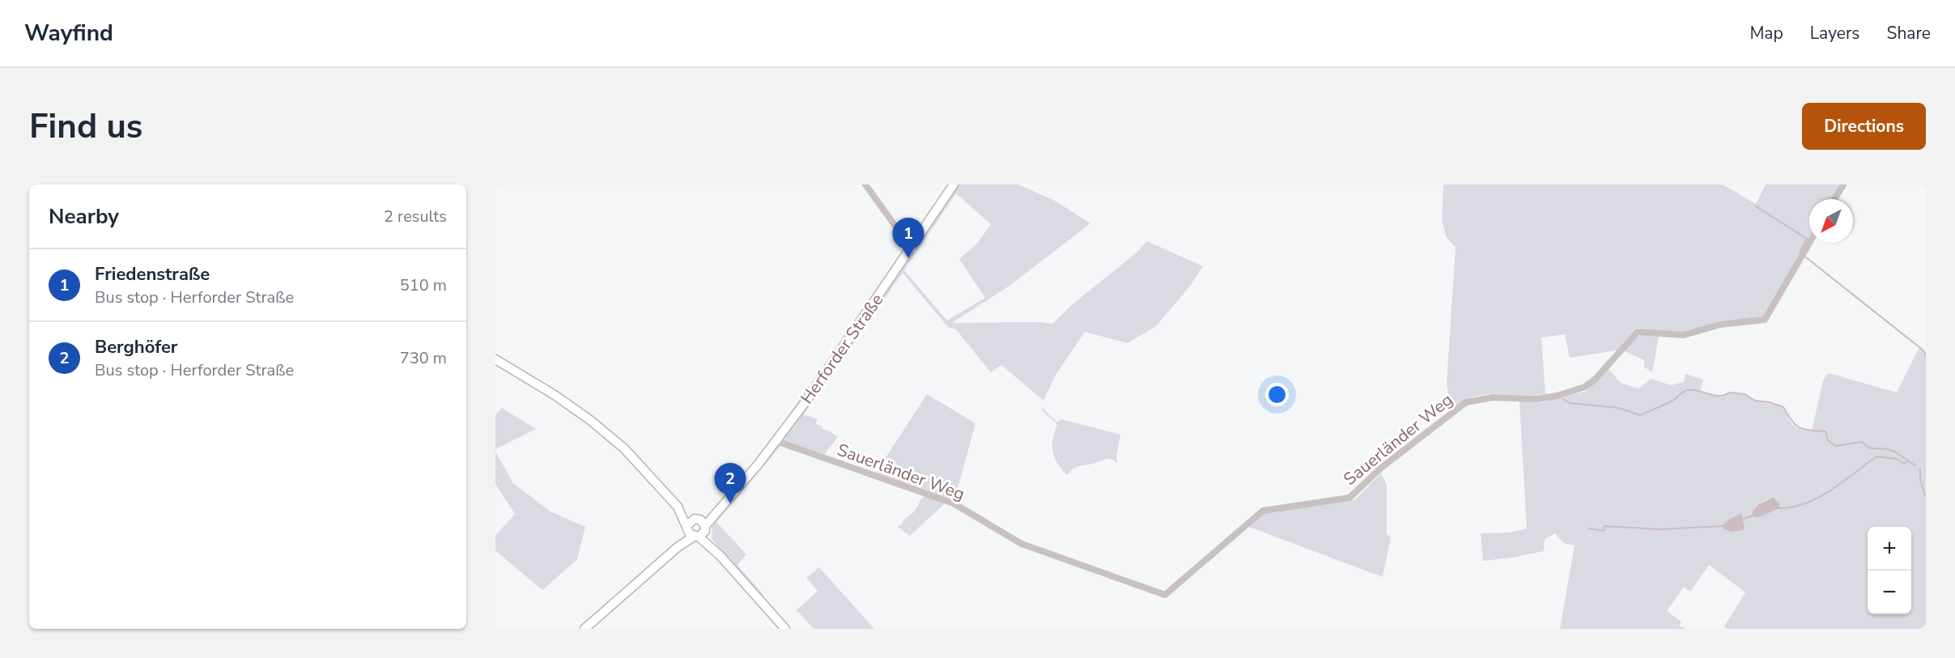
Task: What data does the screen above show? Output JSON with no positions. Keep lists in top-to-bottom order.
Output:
{
  "streets": {
    "street": ["Herforder Straße", "Sauerländer Weg"]
  },
  "crossings": [
    ["Herforder Straße", "Sauerländer Weg"]
  ],
  "north": "bottom left",
  "page": {
    "header": "Wayfind",
    "nav": ["Map", "Layers", "Share"],
    "buttons": "Directions",
    "title": "Find us",
    "heading": ["Nearby", "2 results"],
    "pins": ["1", "2"],
    "list": [
      {
        "mark": "1",
        "name": "Friedenstraße",
        "note": "Bus stop · Herforder Straße",
        "value": "510 m"
      },
      {
        "mark": "2",
        "name": "Berghöfer",
        "note": "Bus stop · Herforder Straße",
        "value": "730 m"
      }
    ],
    "map_buttons": ["+", "−"]
  }
}
